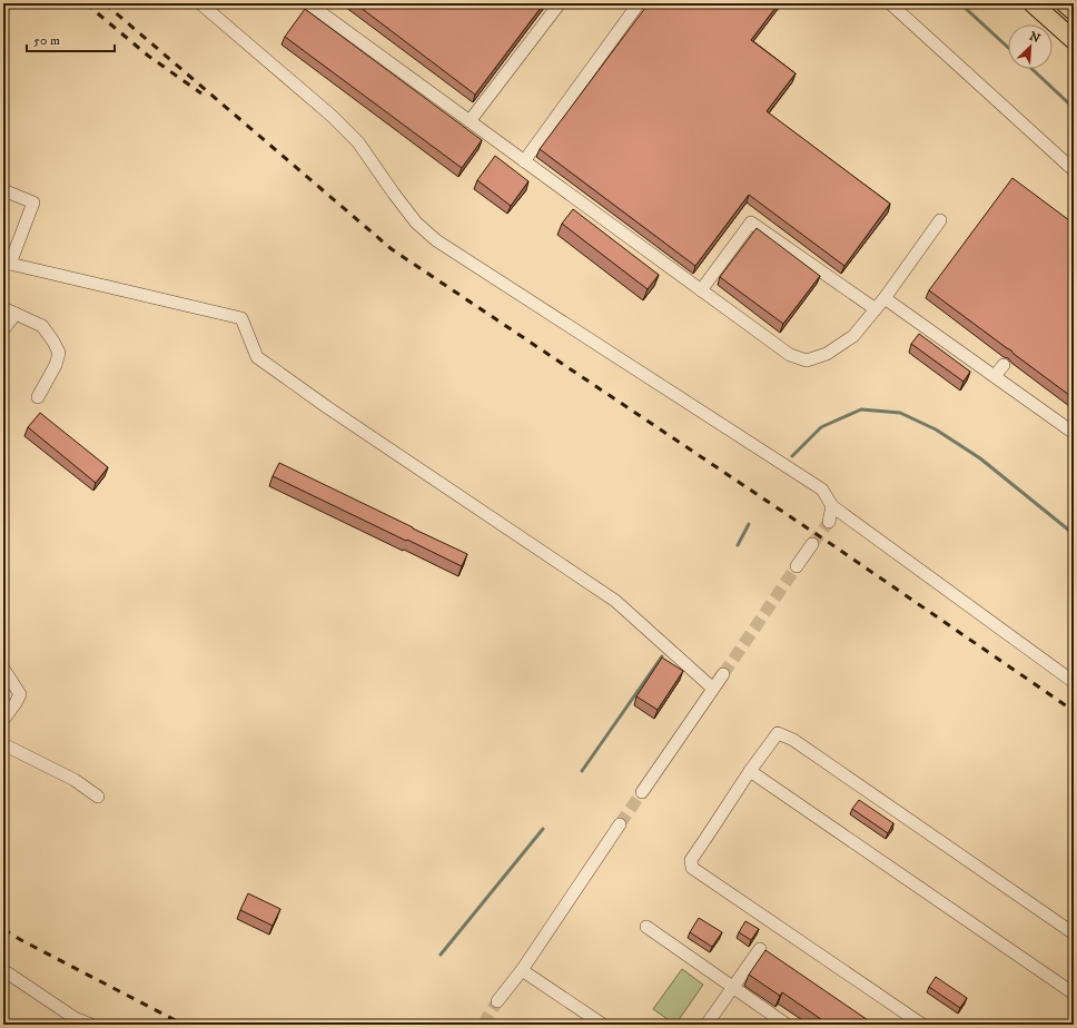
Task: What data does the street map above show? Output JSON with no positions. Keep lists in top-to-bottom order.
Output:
{
  "scale_bar": "50 m",
  "north": "top right"
}
